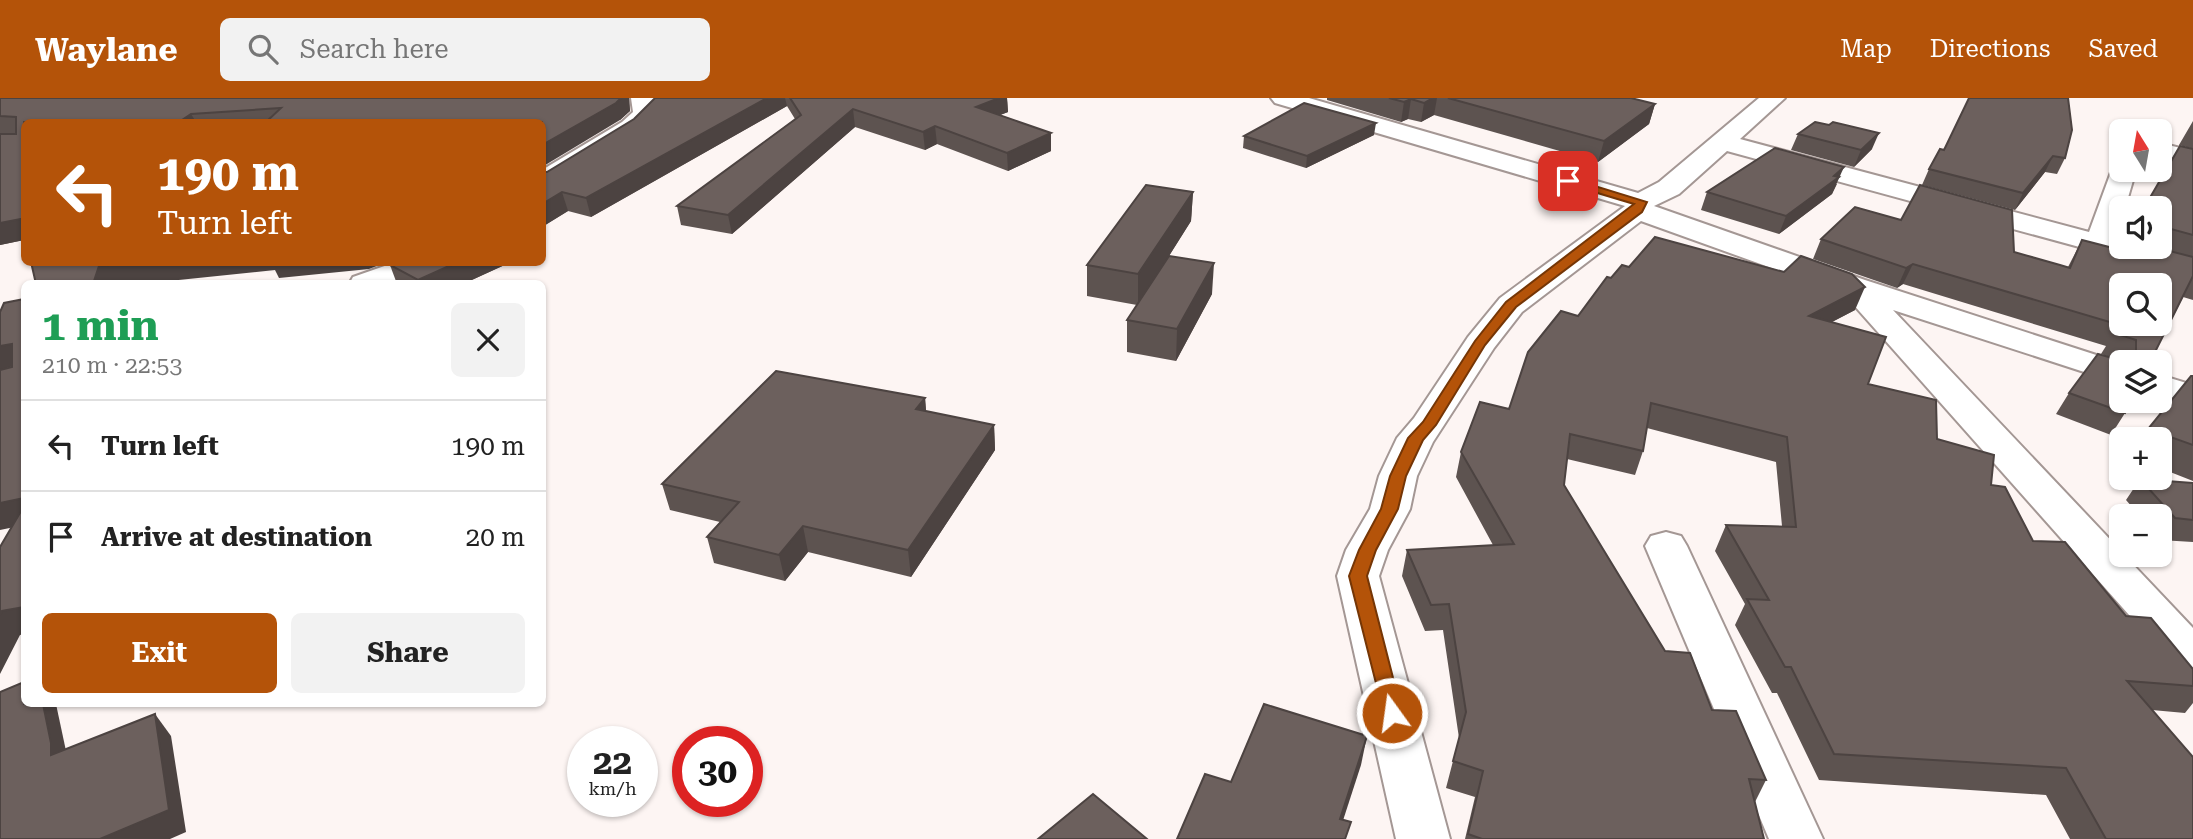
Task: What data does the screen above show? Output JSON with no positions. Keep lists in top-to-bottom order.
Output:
{
  "north": "top",
  "page": {
    "header": "Waylane",
    "search": "Search here",
    "nav": ["Map", "Directions", "Saved"],
    "map_buttons": ["+", "−"],
    "turn": ["190 m", "Turn left"],
    "heading": ["1 min", "210 m · 22:53"],
    "list": [
      {
        "name": "Turn left",
        "value": "190 m"
      },
      {
        "name": "Arrive at destination",
        "value": "20 m"
      }
    ],
    "buttons": ["Exit", "Share"],
    "speed": "22 km/h",
    "limit": "30"
  }
}
